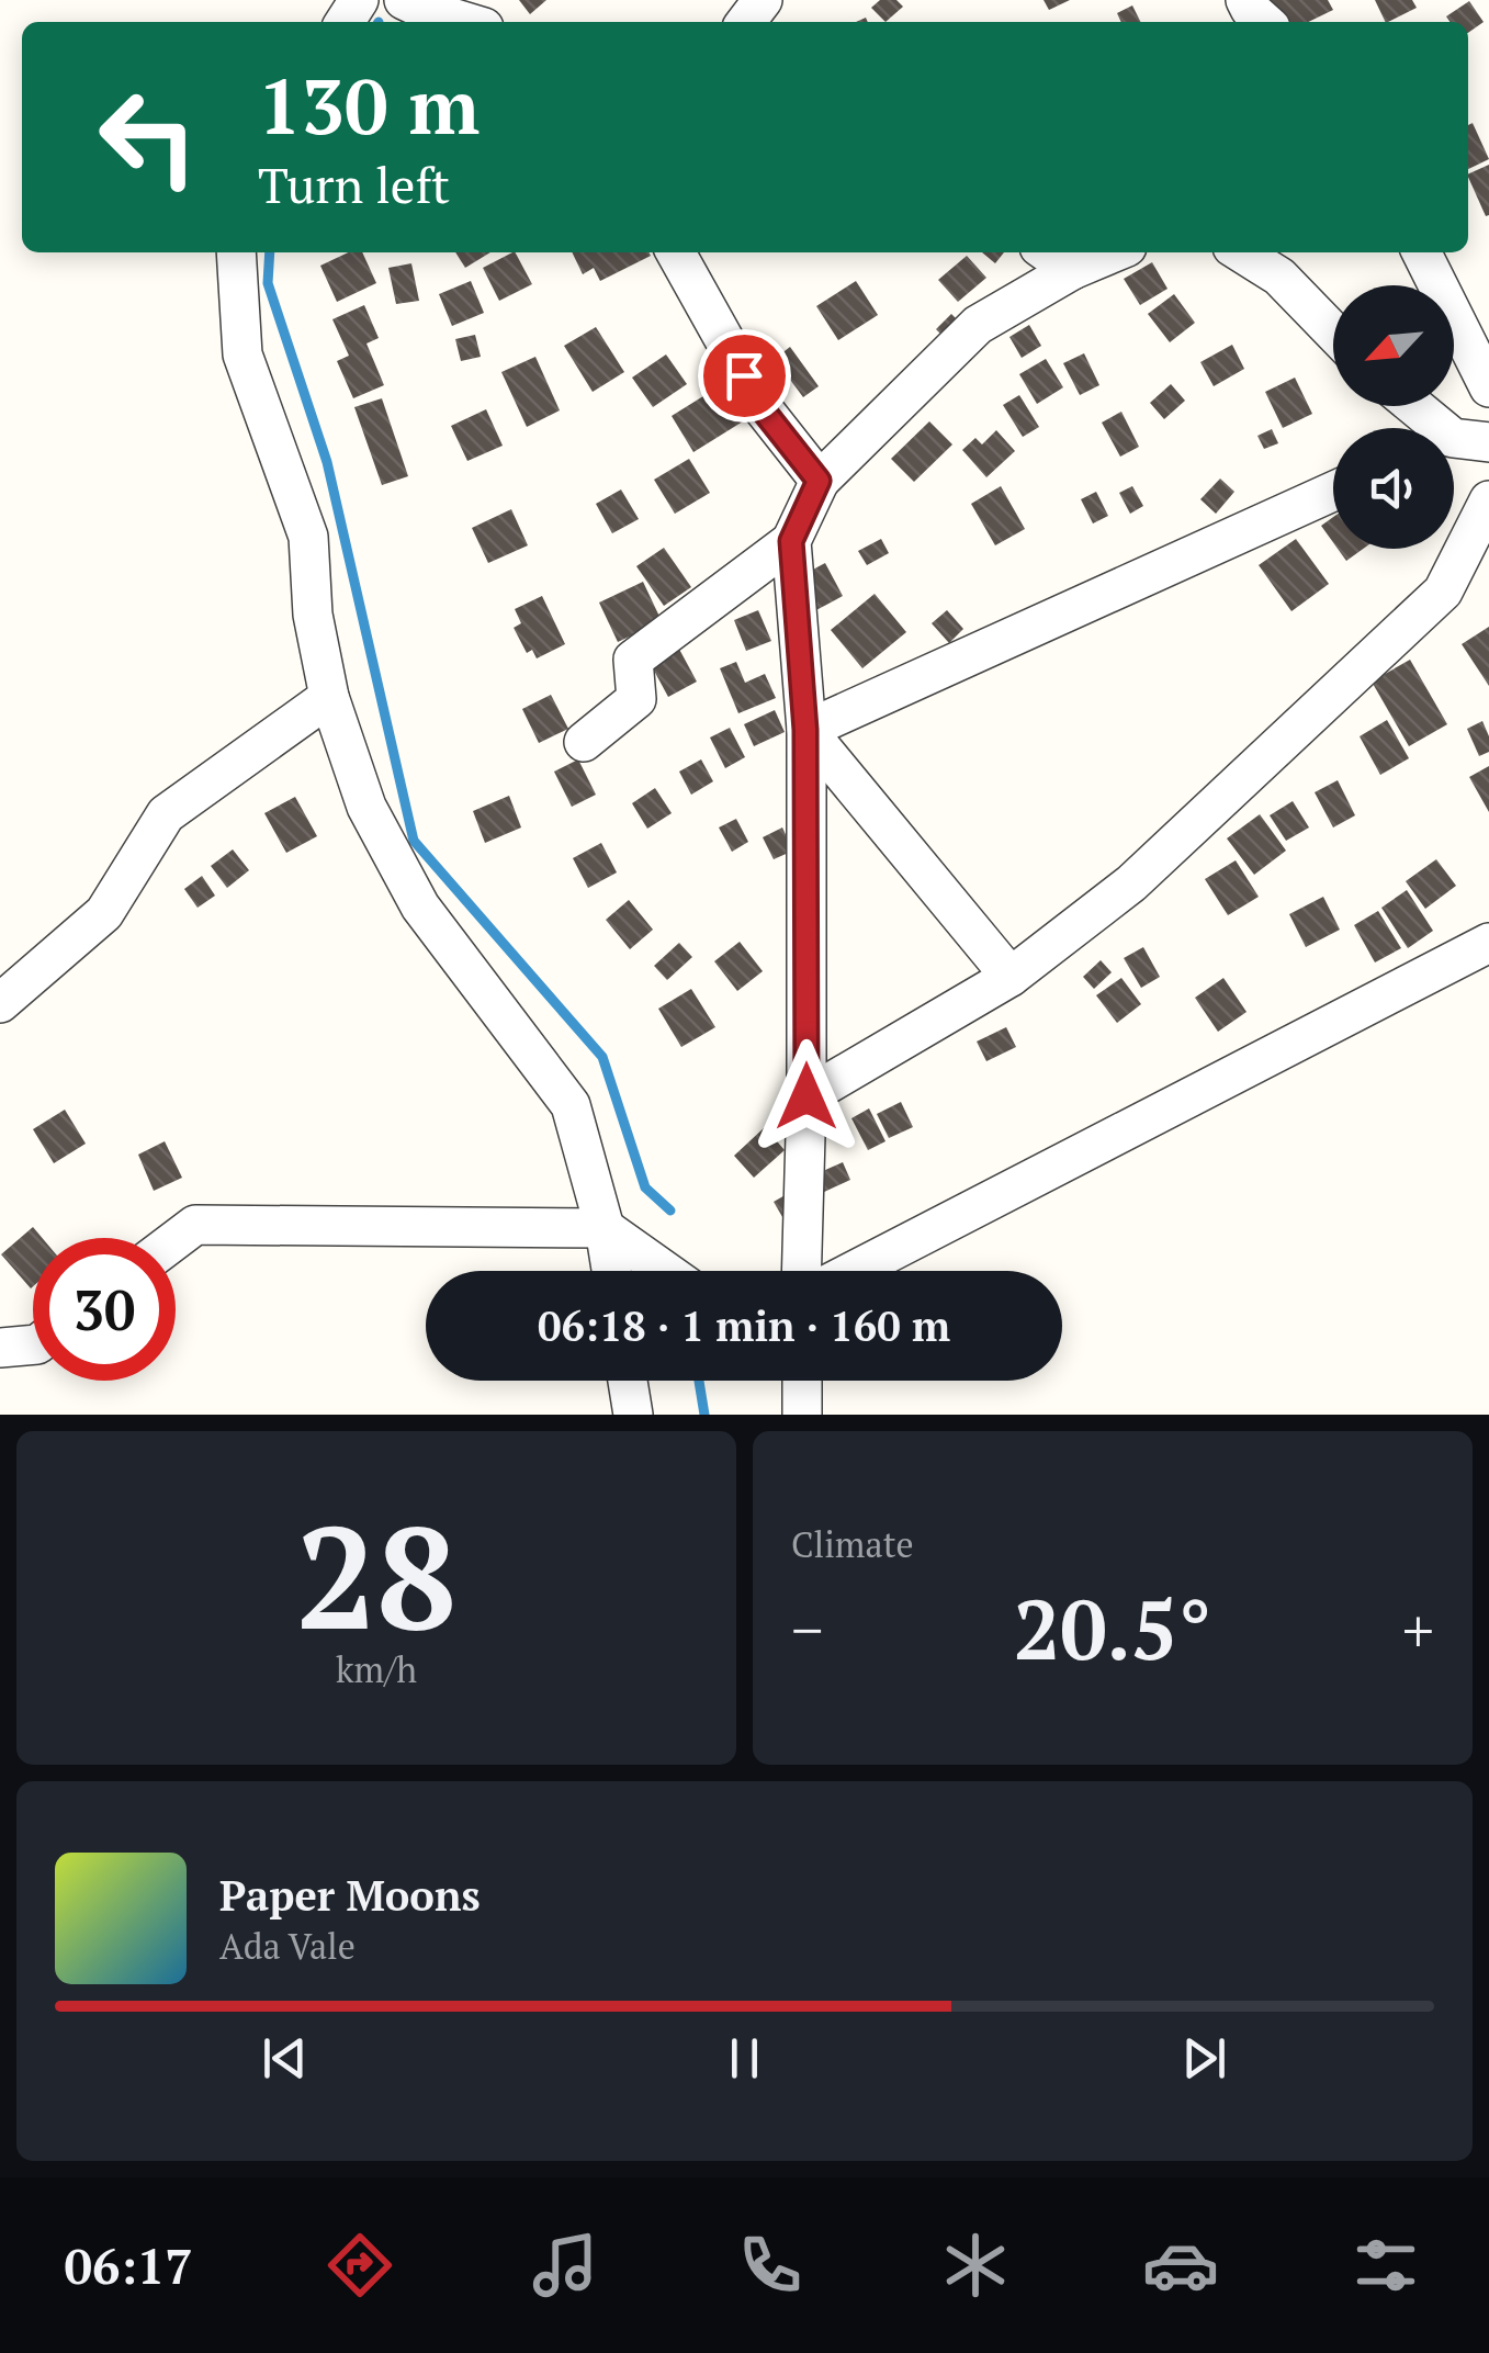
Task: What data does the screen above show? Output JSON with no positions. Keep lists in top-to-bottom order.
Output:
{
  "north": "bottom left",
  "page": {
    "turn": ["130 m", "Turn left"],
    "limit": "30",
    "trip": "06:18 · 1 min · 160 m",
    "tile": [
      ["28", "km/h"],
      "Climate"
    ],
    "heat": ["−", "20.5°", "+"],
    "song": ["Paper Moons", "Ada Vale"],
    "tabs": "06:17"
  }
}
